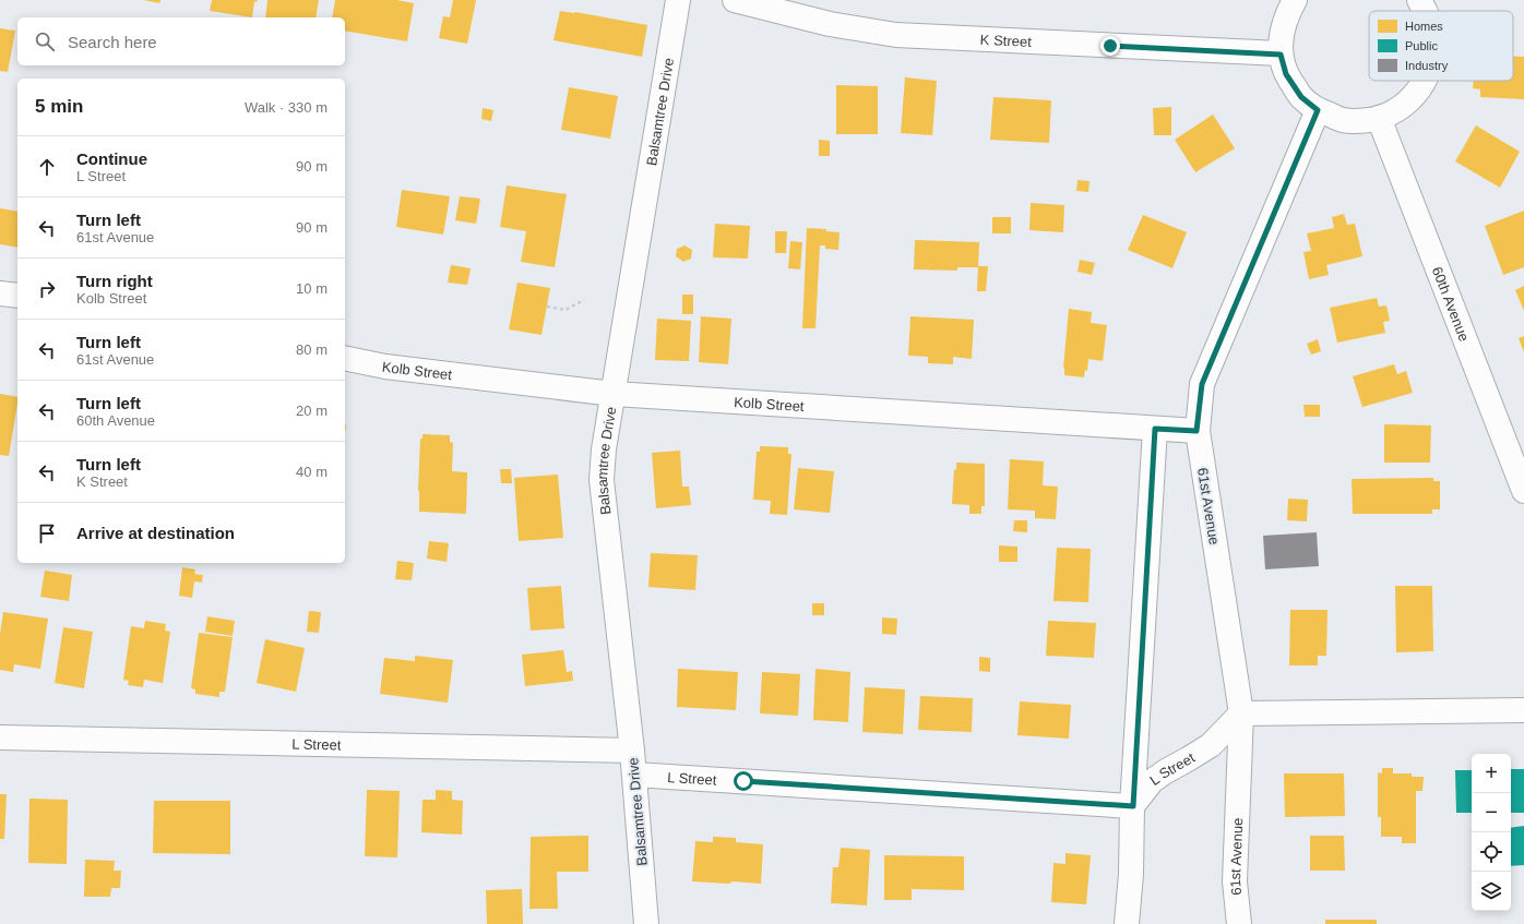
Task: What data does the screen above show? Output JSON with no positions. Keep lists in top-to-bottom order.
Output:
{
  "streets": {
    "street": [
      "K Street",
      "Balsamtree Drive",
      "60th Avenue",
      "Kolb Street",
      "61st Avenue",
      "L Street"
    ]
  },
  "crossings": [
    ["Balsamtree Drive", "Kolb Street"],
    ["Balsamtree Drive", "L Street"],
    ["Kolb Street", "61st Avenue"],
    ["61st Avenue", "L Street"]
  ],
  "legend": ["Homes", "Public", "Industry"],
  "page": {
    "search": "Search here",
    "heading": ["5 min", "Walk · 330 m"],
    "list": [
      ["Continue", "L Street", "90 m"],
      ["Turn left", "61st Avenue", "90 m"],
      ["Turn right", "Kolb Street", "10 m"],
      ["Turn left", "61st Avenue", "80 m"],
      ["Turn left", "60th Avenue", "20 m"],
      ["Turn left", "K Street", "40 m"],
      "Arrive at destination"
    ],
    "map_buttons": ["+", "−"]
  }
}
